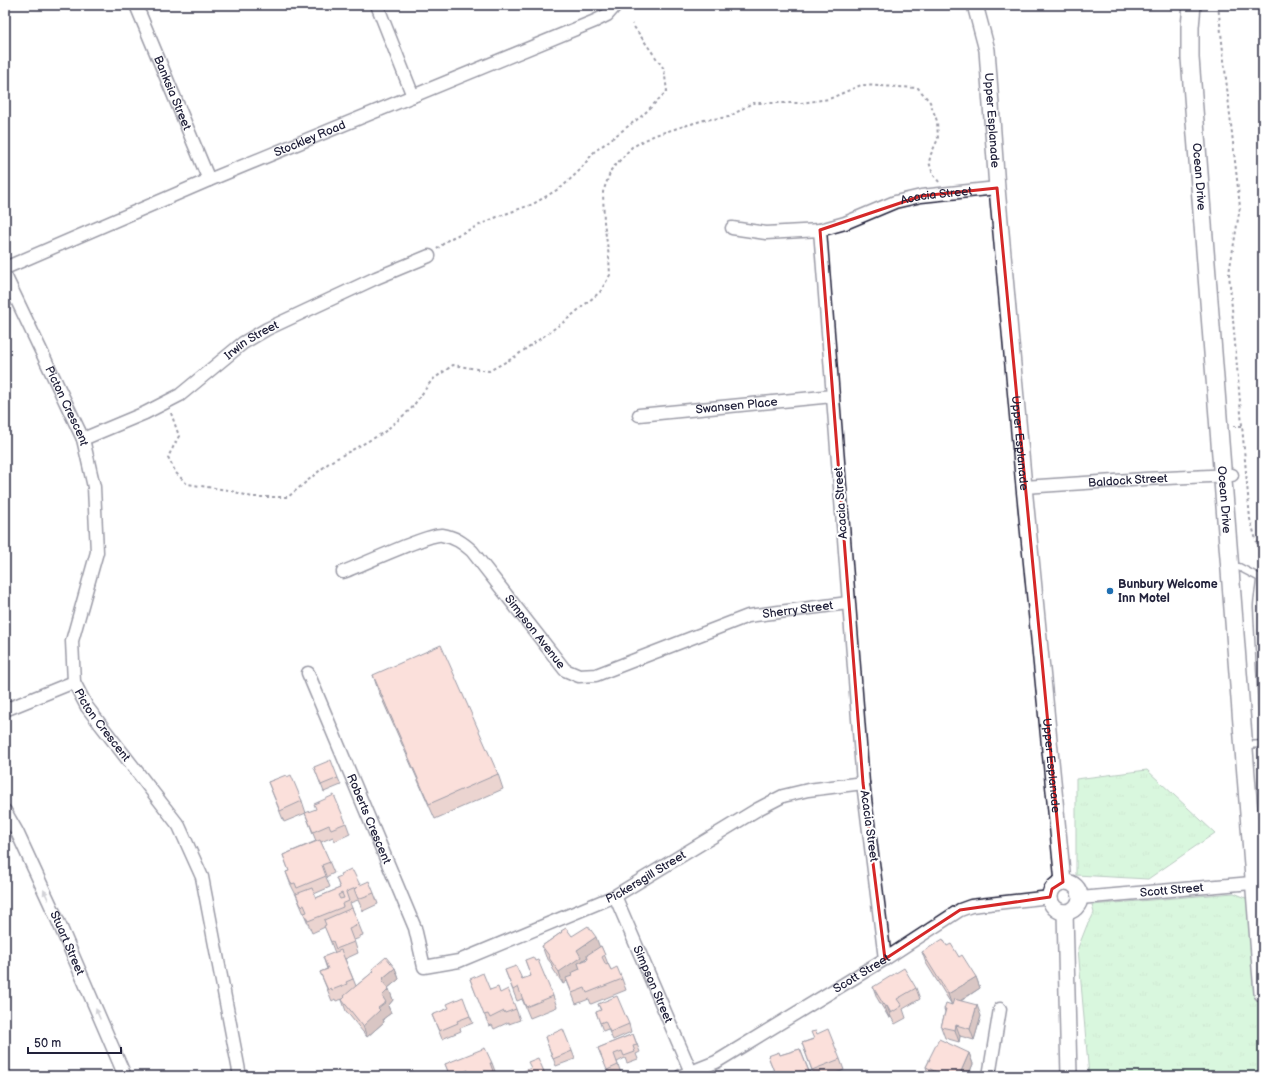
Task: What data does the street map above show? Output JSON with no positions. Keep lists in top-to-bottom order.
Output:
{
  "streets": {
    "main road": ["Ocean Drive"],
    "street": [
      "Banksia Street",
      "Upper Esplanade",
      "Stockley Road",
      "Acacia Street",
      "Irwin Street",
      "Swansen Place",
      "Picton Crescent",
      "Baldock Street",
      "Sherry Street",
      "Simpson Avenue",
      "Roberts Crescent",
      "Pickersgill Street",
      "Scott Street",
      "Stuart Street",
      "Simpson Street"
    ]
  },
  "crossings": [
    ["Banksia Street", "Stockley Road"],
    ["Upper Esplanade", "Acacia Street"],
    ["Upper Esplanade", "Baldock Street"],
    ["Upper Esplanade", "Scott Street"],
    ["Ocean Drive", "Baldock Street"],
    ["Ocean Drive", "Scott Street"],
    ["Acacia Street", "Swansen Place"],
    ["Acacia Street", "Sherry Street"],
    ["Acacia Street", "Pickersgill Street"],
    ["Acacia Street", "Scott Street"],
    ["Irwin Street", "Picton Crescent"],
    ["Sherry Street", "Simpson Avenue"],
    ["Roberts Crescent", "Pickersgill Street"],
    ["Pickersgill Street", "Simpson Street"],
    ["Scott Street", "Simpson Street"]
  ],
  "one_way": ["Stuart Street"],
  "places": ["Bunbury Welcome Inn Motel"],
  "scale_bar": "50 m"
}
